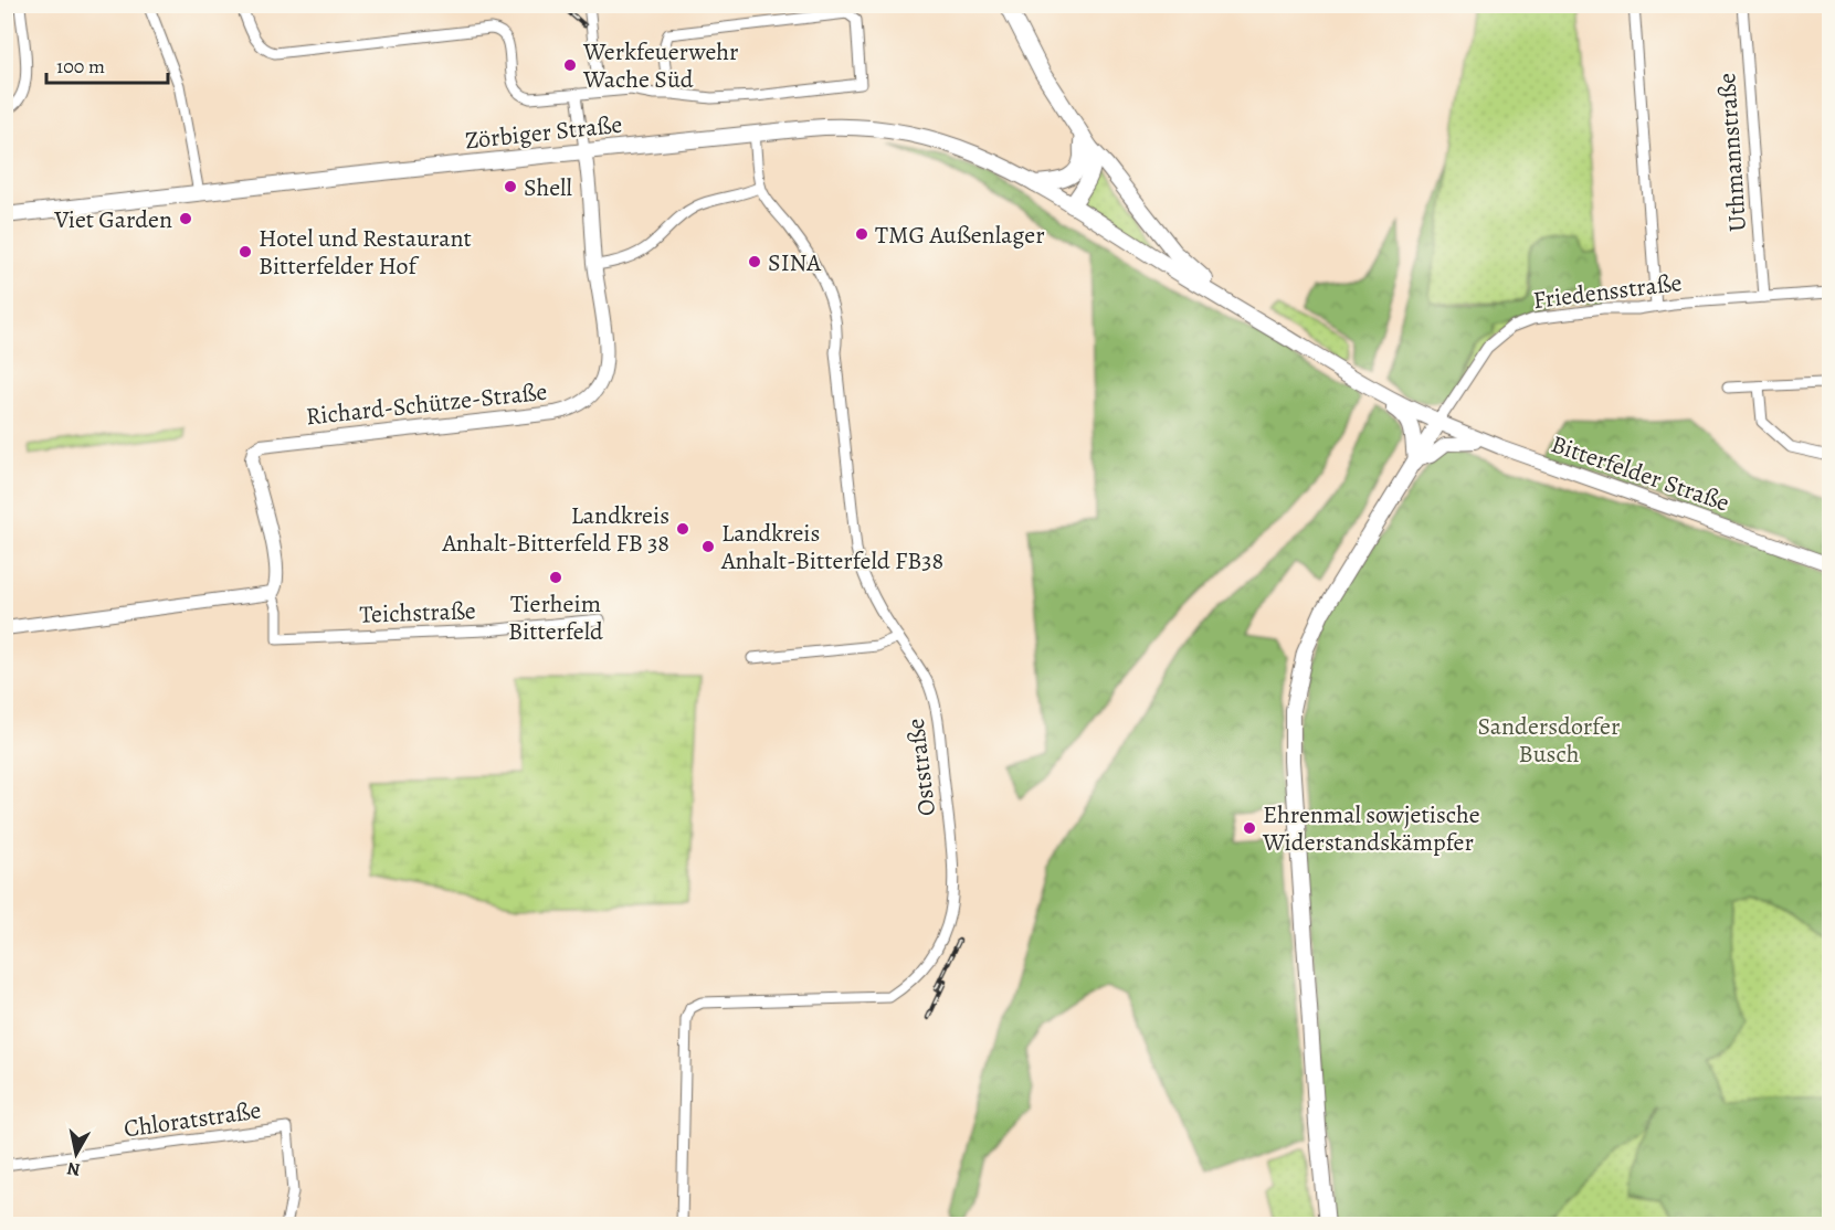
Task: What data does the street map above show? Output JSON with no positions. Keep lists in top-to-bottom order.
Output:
{
  "streets": {
    "main road": ["Zörbiger Straße"],
    "street": [
      "Uthmannstraße",
      "Friedensstraße",
      "Richard-Schütze-Straße",
      "Bitterfelder Straße",
      "Teichstraße",
      "Oststraße",
      "Chloratstraße"
    ]
  },
  "crossings": [
    ["Zörbiger Straße", "Oststraße"],
    ["Uthmannstraße", "Friedensstraße"],
    ["Friedensstraße", "Bitterfelder Straße"],
    ["Richard-Schütze-Straße", "Teichstraße"]
  ],
  "parks": ["Sandersdorfer Busch"],
  "places": [
    "Werkfeuerwehr Wache Süd",
    "Shell",
    "Viet Garden",
    "TMG Außenlager",
    "Hotel und Restaurant Bitterfelder Hof",
    "SINA",
    "Landkreis Anhalt-Bitterfeld FB 38",
    "Landkreis Anhalt-Bitterfeld FB38",
    "Tierheim Bitterfeld",
    "Ehrenmal sowjetische Widerstandskämpfer"
  ],
  "scale_bar": "100 m",
  "north": "bottom"
}
